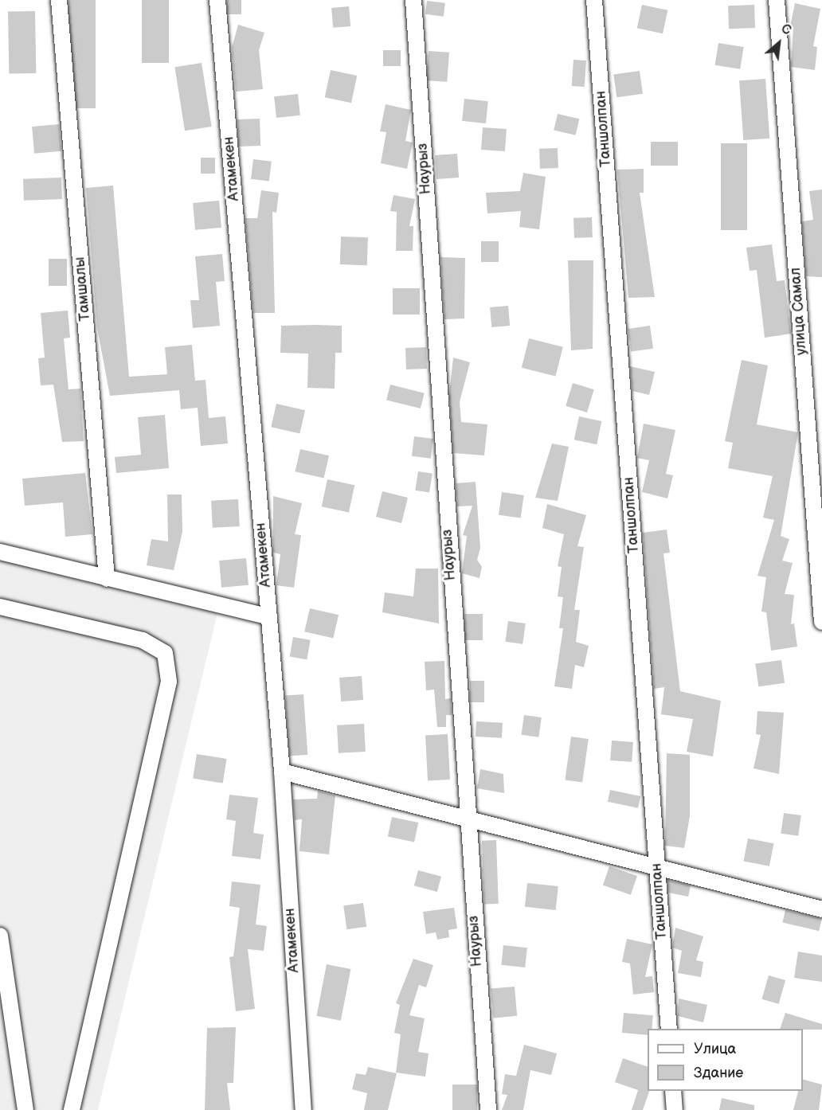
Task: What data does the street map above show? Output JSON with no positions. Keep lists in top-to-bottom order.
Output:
{
  "streets": {
    "street": [
      "Таншолпан",
      "Атамекен",
      "Наурыз",
      "Тамшалы",
      "улица Самал"
    ]
  },
  "legend": ["Улица", "Здание"],
  "north": "top right"
}
